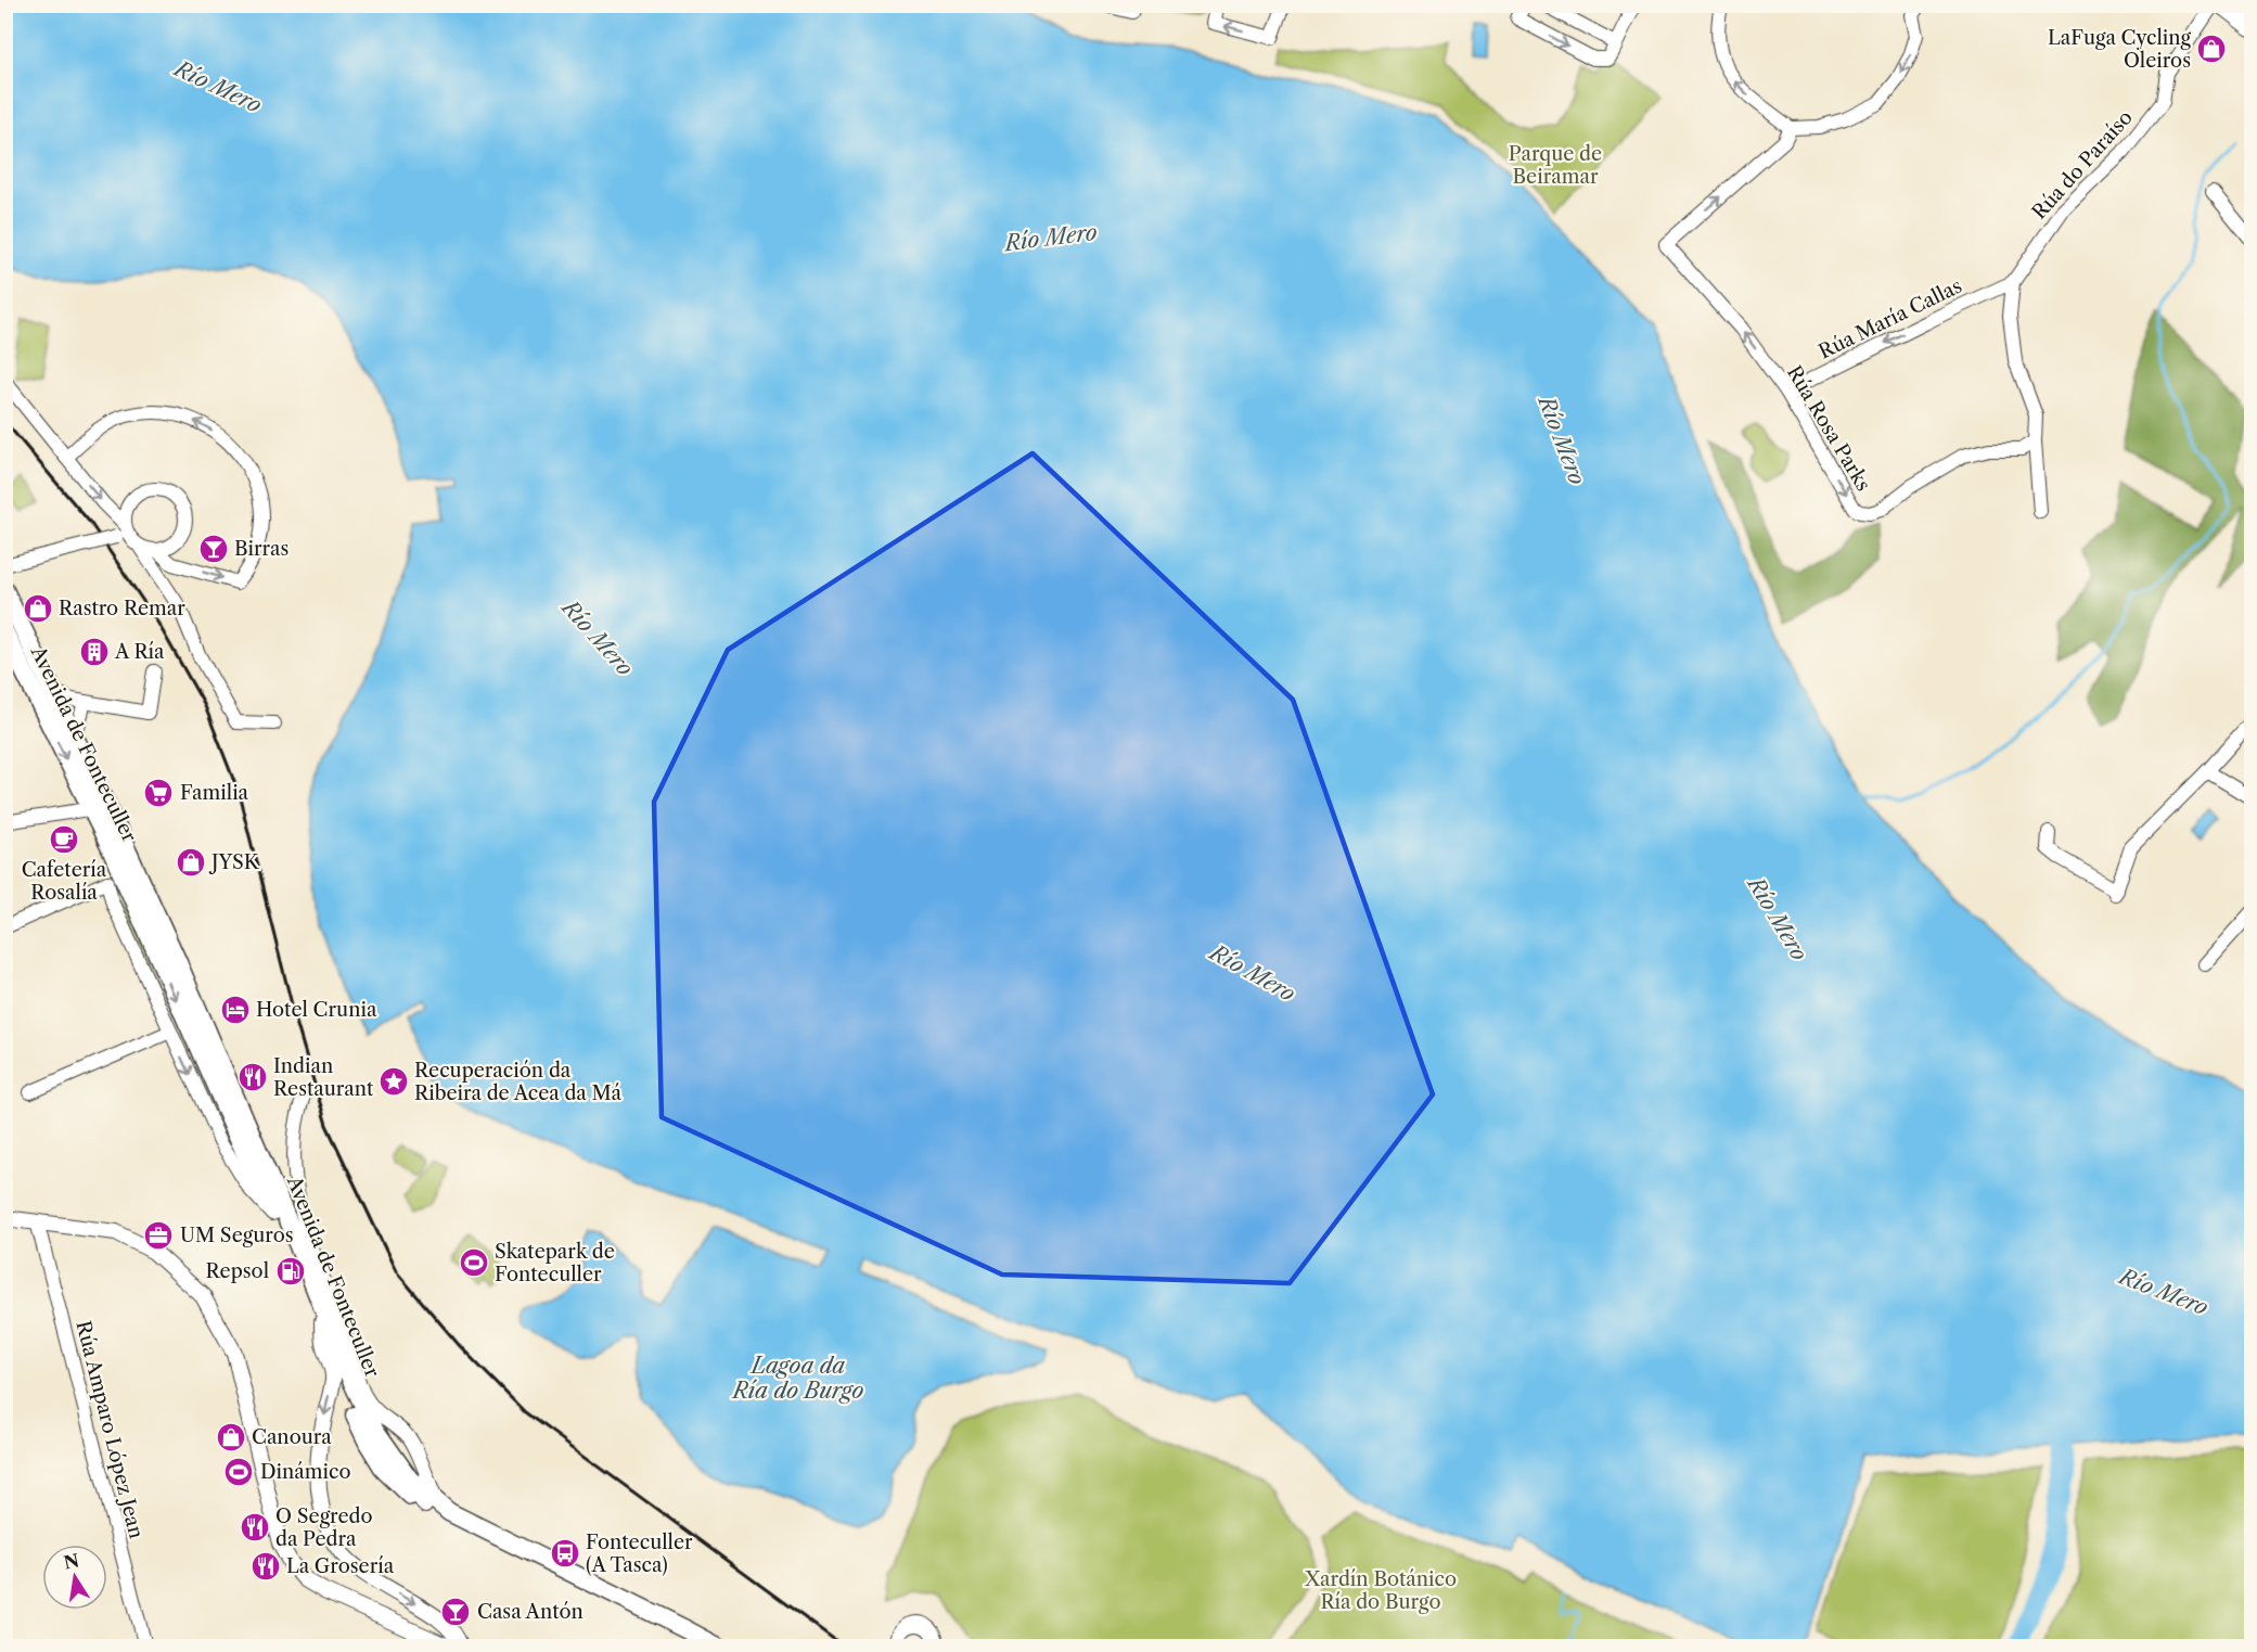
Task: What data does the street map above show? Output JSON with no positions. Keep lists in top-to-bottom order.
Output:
{
  "streets": {
    "main road": ["Avenida de Fonteculler"],
    "street": [
      "Rúa do Paraíso",
      "Rúa María Callas",
      "Rúa Rosa Parks",
      "Rúa Amparo López Jean"
    ]
  },
  "crossings": [
    ["Rúa do Paraíso", "Rúa María Callas"],
    ["Rúa do Paraíso", "Rúa Rosa Parks"],
    ["Rúa María Callas", "Rúa Rosa Parks"]
  ],
  "one_way": ["Rúa María Callas"],
  "water": ["Río Mero", "Lagoa da Ría do Burgo"],
  "parks": ["Parque de Beiramar", "Xardín Botánico Ría do Burgo"],
  "places": {
    "shop": [
      "LaFuga Cycling Oleiros",
      "Rastro Remar",
      "JYSK",
      "Canoura"
    ],
    "bar": ["Birras", "Casa Antón"],
    "building": ["A Ría"],
    "supermarket": ["Familia"],
    "cafe": ["Cafetería Rosalía"],
    "hotel": ["Hotel Crunia"],
    "restaurant": ["Indian Restaurant", "O Segredo da Pedra", "La Grosería"],
    "place": ["Recuperación da Ribeira de Acea da Má"],
    "office": ["UM Seguros"],
    "sports": ["Skatepark de Fonteculler", "Dinámico"],
    "fuel station": ["Repsol"],
    "bus stop": ["Fonteculler (A Tasca)"]
  },
  "north": "top"
}
